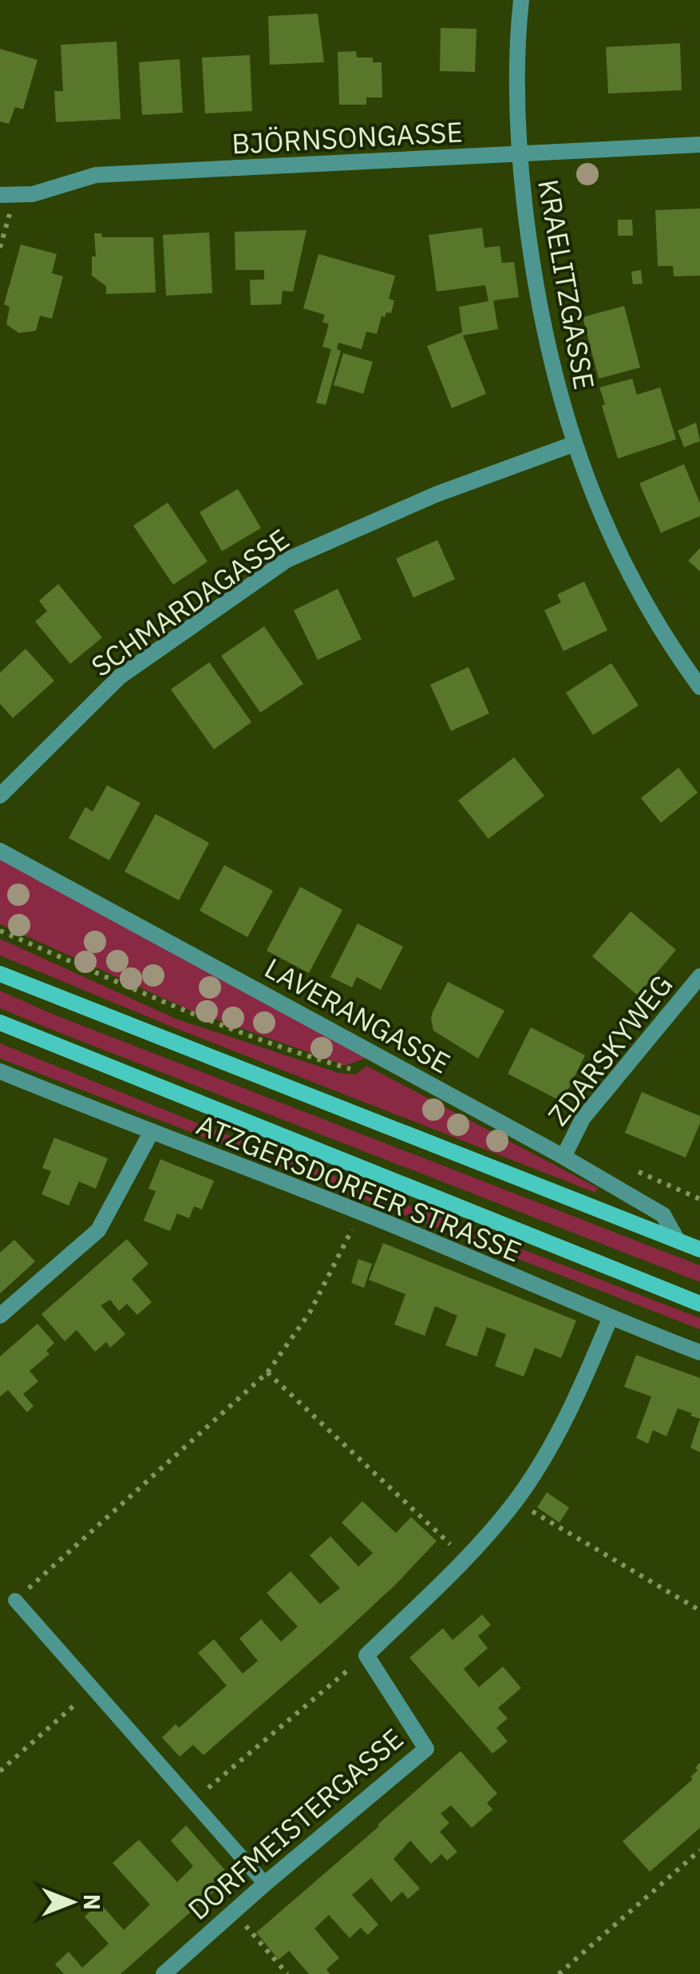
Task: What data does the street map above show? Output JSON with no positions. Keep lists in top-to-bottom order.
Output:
{
  "streets": {
    "main road": ["ATZGERSDORFER STRASSE"],
    "street": [
      "BJÖRNSONGASSE",
      "KRAELITZGASSE",
      "SCHMARDAGASSE",
      "LAVERANGASSE",
      "ZDARSKYWEG",
      "DORFMEISTERGASSE"
    ]
  },
  "crossings": [
    ["BJÖRNSONGASSE", "KRAELITZGASSE"],
    ["KRAELITZGASSE", "SCHMARDAGASSE"],
    ["LAVERANGASSE", "ZDARSKYWEG"]
  ],
  "north": "right"
}
